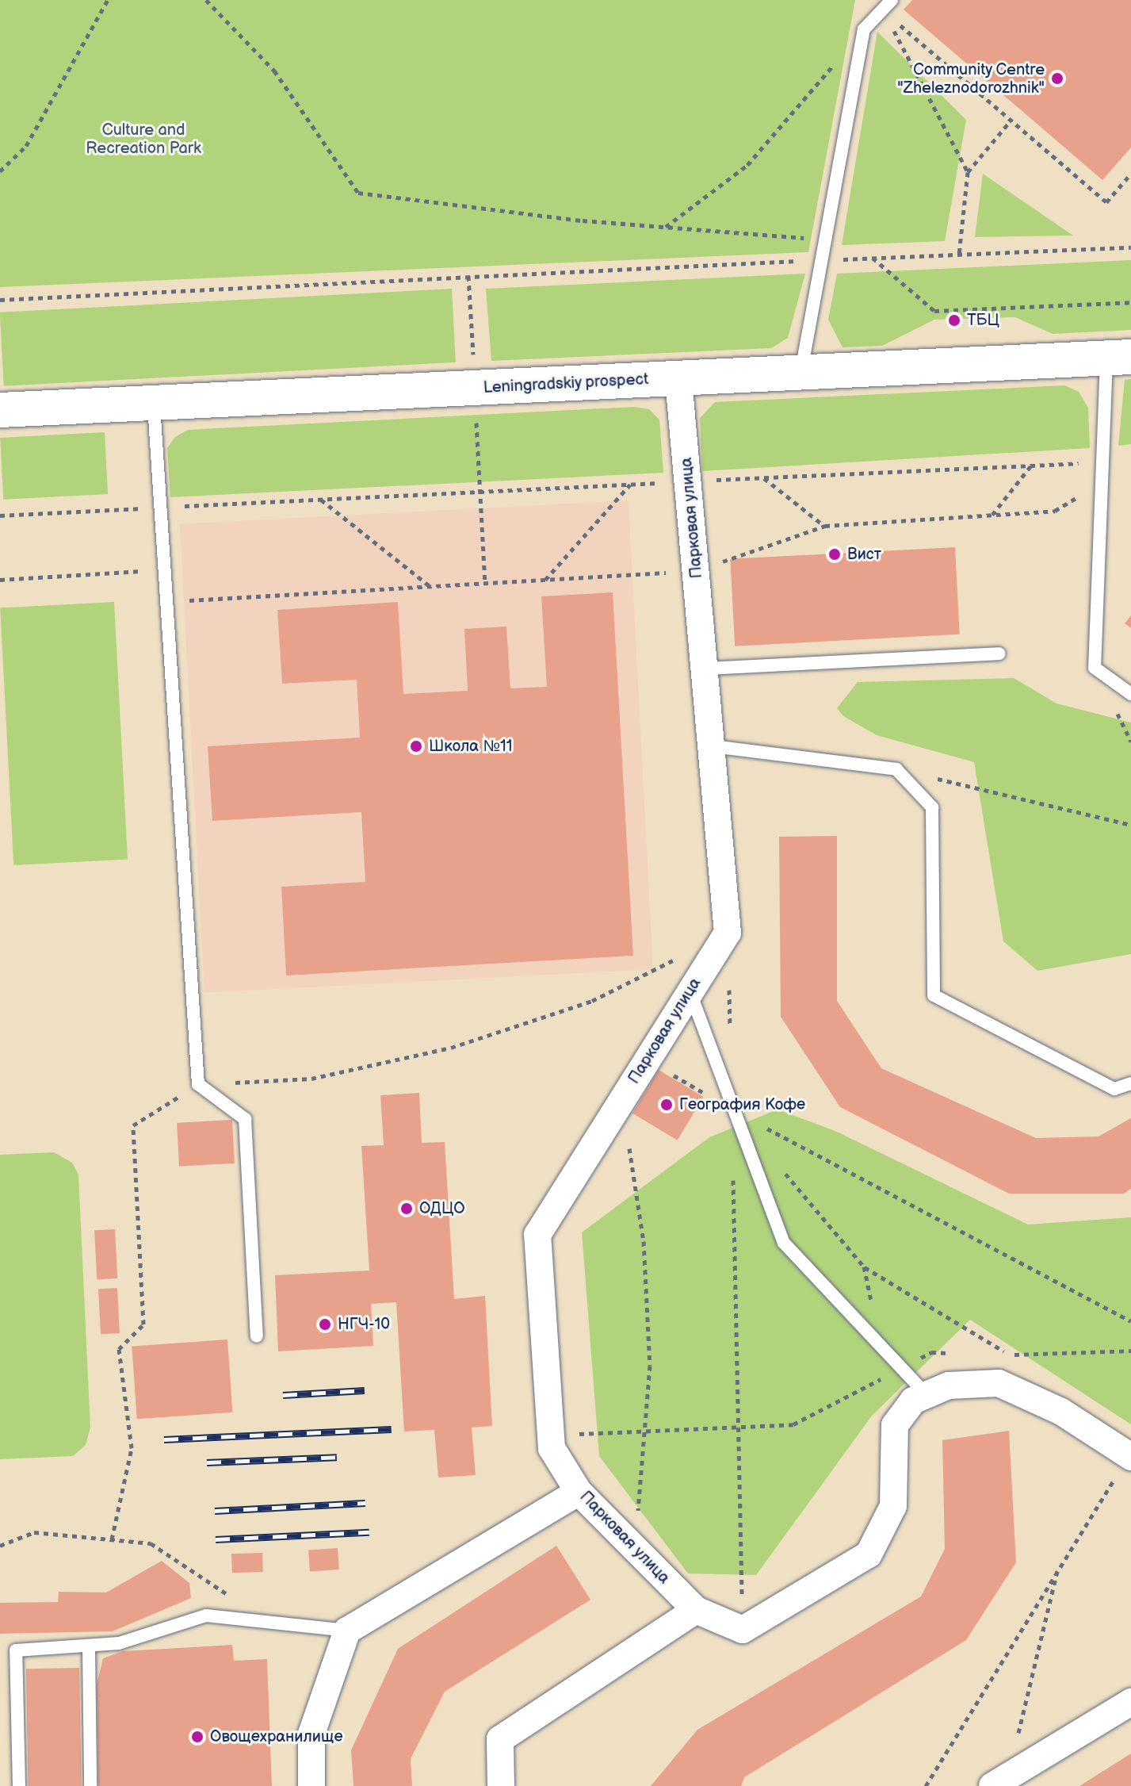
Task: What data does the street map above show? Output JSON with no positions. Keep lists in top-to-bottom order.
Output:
{
  "streets": {
    "street": ["Leningradskiy prospect", "Парковая улица"]
  },
  "crossings": [
    ["Leningradskiy prospect", "Парковая улица"]
  ],
  "parks": ["Culture and Recreation Park"],
  "places": [
    "Сommunity Сentre \"Zheleznodorozhnik\"",
    "ТБЦ",
    "Вист",
    "Школа №11",
    "География Кофе",
    "ОДЦО",
    "НГЧ-10",
    "Овощехранилище"
  ]
}
